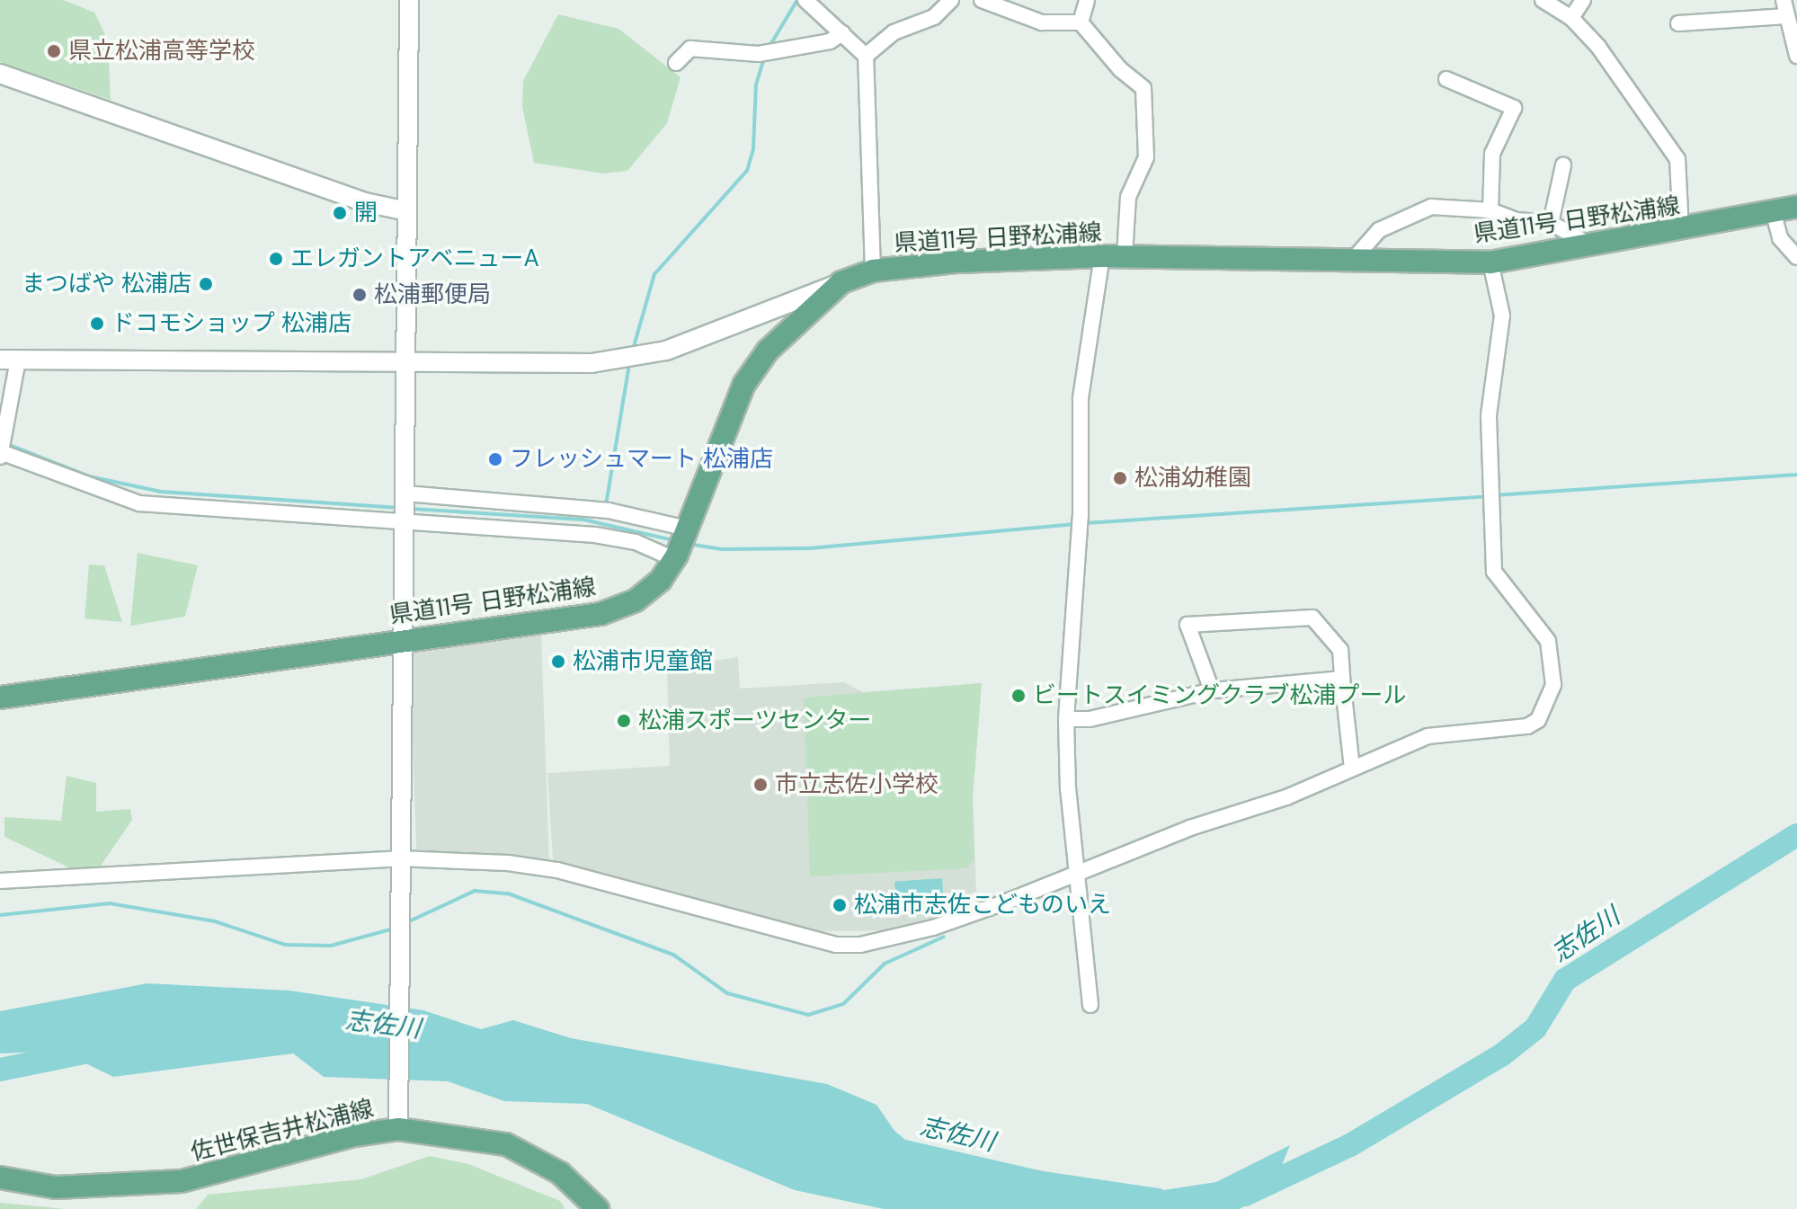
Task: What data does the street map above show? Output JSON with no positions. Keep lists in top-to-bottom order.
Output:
{
  "streets": {
    "main road": ["県道11号 日野松浦線", "佐世保吉井松浦線"]
  },
  "water": ["志佐川"],
  "places": [
    "県立松浦高等学校",
    "開",
    "エレガントアベニューA",
    "まつばや 松浦店",
    "松浦郵便局",
    "ドコモショップ 松浦店",
    "フレッシュマート 松浦店",
    "松浦幼稚園",
    "松浦市児童館",
    "ビートスイミングクラブ松浦プール",
    "松浦スポーツセンター",
    "市立志佐小学校",
    "松浦市志佐こどものいえ"
  ]
}
